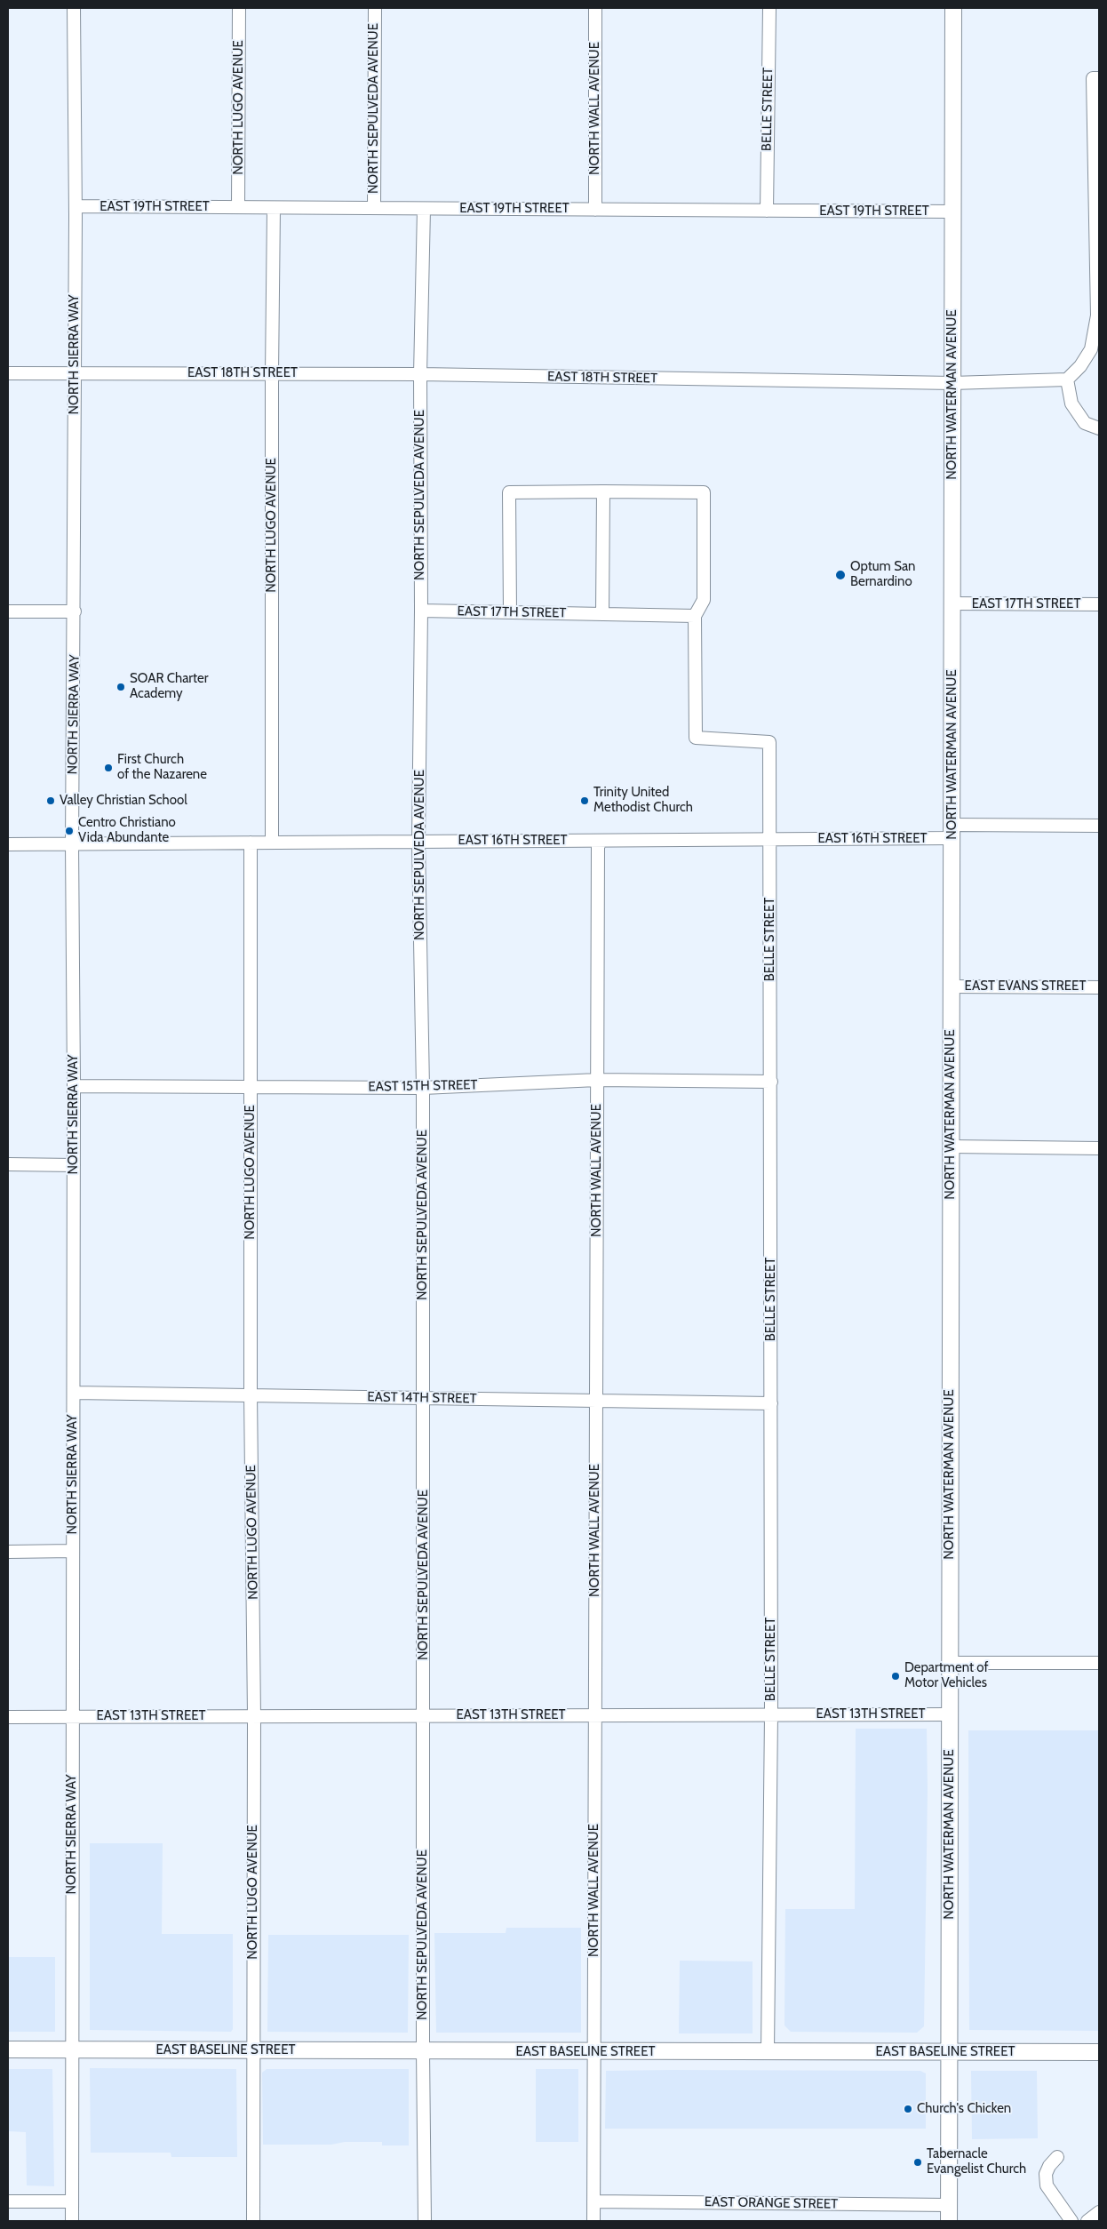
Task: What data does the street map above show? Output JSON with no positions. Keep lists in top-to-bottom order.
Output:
{
  "streets": {
    "main road": ["NORTH WATERMAN AVENUE", "EAST BASELINE STREET"],
    "street": [
      "NORTH LUGO AVENUE",
      "NORTH SEPULVEDA AVENUE",
      "NORTH WALL AVENUE",
      "BELLE STREET",
      "EAST 19TH STREET",
      "NORTH SIERRA WAY",
      "EAST 18TH STREET",
      "EAST 17TH STREET",
      "EAST 16TH STREET",
      "EAST EVANS STREET",
      "EAST 15TH STREET",
      "EAST 14TH STREET",
      "EAST 13TH STREET",
      "EAST ORANGE STREET"
    ]
  },
  "crossings": [
    ["NORTH LUGO AVENUE", "EAST 19TH STREET"],
    ["NORTH LUGO AVENUE", "EAST 18TH STREET"],
    ["NORTH LUGO AVENUE", "EAST 16TH STREET"],
    ["NORTH LUGO AVENUE", "EAST 15TH STREET"],
    ["NORTH LUGO AVENUE", "EAST 14TH STREET"],
    ["NORTH LUGO AVENUE", "EAST 13TH STREET"],
    ["NORTH LUGO AVENUE", "EAST BASELINE STREET"],
    ["NORTH SEPULVEDA AVENUE", "EAST 19TH STREET"],
    ["NORTH SEPULVEDA AVENUE", "EAST 18TH STREET"],
    ["NORTH SEPULVEDA AVENUE", "EAST 17TH STREET"],
    ["NORTH SEPULVEDA AVENUE", "EAST 16TH STREET"],
    ["NORTH SEPULVEDA AVENUE", "EAST 15TH STREET"],
    ["NORTH SEPULVEDA AVENUE", "EAST 14TH STREET"],
    ["NORTH SEPULVEDA AVENUE", "EAST 13TH STREET"],
    ["NORTH SEPULVEDA AVENUE", "EAST BASELINE STREET"],
    ["NORTH WALL AVENUE", "EAST 19TH STREET"],
    ["NORTH WALL AVENUE", "EAST 16TH STREET"],
    ["NORTH WALL AVENUE", "EAST 15TH STREET"],
    ["NORTH WALL AVENUE", "EAST 14TH STREET"],
    ["NORTH WALL AVENUE", "EAST 13TH STREET"],
    ["NORTH WALL AVENUE", "EAST BASELINE STREET"],
    ["NORTH WALL AVENUE", "EAST ORANGE STREET"],
    ["BELLE STREET", "EAST 19TH STREET"],
    ["BELLE STREET", "EAST 17TH STREET"],
    ["BELLE STREET", "EAST 16TH STREET"],
    ["BELLE STREET", "EAST 15TH STREET"],
    ["BELLE STREET", "EAST 14TH STREET"],
    ["BELLE STREET", "EAST 13TH STREET"],
    ["BELLE STREET", "EAST BASELINE STREET"],
    ["EAST 19TH STREET", "NORTH SIERRA WAY"],
    ["EAST 19TH STREET", "NORTH WATERMAN AVENUE"],
    ["NORTH SIERRA WAY", "EAST 18TH STREET"],
    ["NORTH SIERRA WAY", "EAST 16TH STREET"],
    ["NORTH SIERRA WAY", "EAST 15TH STREET"],
    ["NORTH SIERRA WAY", "EAST 14TH STREET"],
    ["NORTH SIERRA WAY", "EAST 13TH STREET"],
    ["NORTH SIERRA WAY", "EAST BASELINE STREET"],
    ["EAST 18TH STREET", "NORTH WATERMAN AVENUE"],
    ["NORTH WATERMAN AVENUE", "EAST 17TH STREET"],
    ["NORTH WATERMAN AVENUE", "EAST 16TH STREET"],
    ["NORTH WATERMAN AVENUE", "EAST EVANS STREET"],
    ["NORTH WATERMAN AVENUE", "EAST 13TH STREET"],
    ["NORTH WATERMAN AVENUE", "EAST BASELINE STREET"],
    ["NORTH WATERMAN AVENUE", "EAST ORANGE STREET"]
  ],
  "places": [
    "Optum San Bernardino",
    "SOAR Charter Academy",
    "First Church of the Nazarene",
    "Valley Christian School",
    "Trinity United Methodist Church",
    "Centro Christiano Vida Abundante",
    "Department of Motor Vehicles",
    "Church's Chicken",
    "Tabernacle Evangelist Church"
  ]
}
